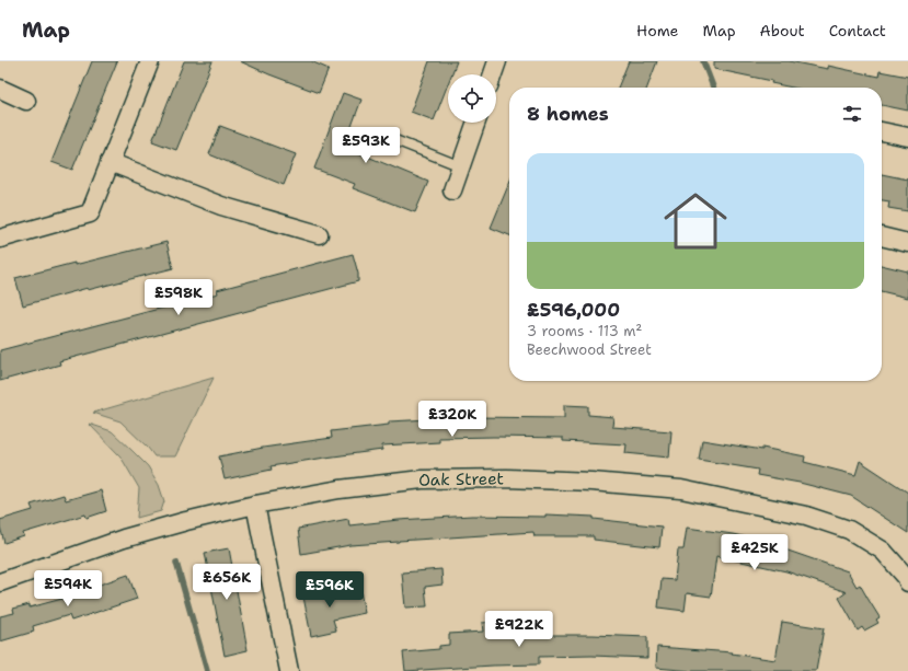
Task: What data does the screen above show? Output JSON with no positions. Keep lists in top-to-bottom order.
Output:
{
  "streets": {
    "street": ["Oak Street"]
  },
  "page": {
    "header": "Map",
    "nav": [
      "Home",
      "Map",
      "About",
      "Contact"
    ],
    "heading": "8 homes",
    "price": [
      "£593K",
      "£598K",
      "£320K",
      "£425K",
      "£656K",
      "£594K",
      "£596K",
      "£922K"
    ],
    "list": [
      {
        "name": "£596,000",
        "note": "3 rooms · 113 m² · Beechwood Street"
      }
    ]
  }
}
